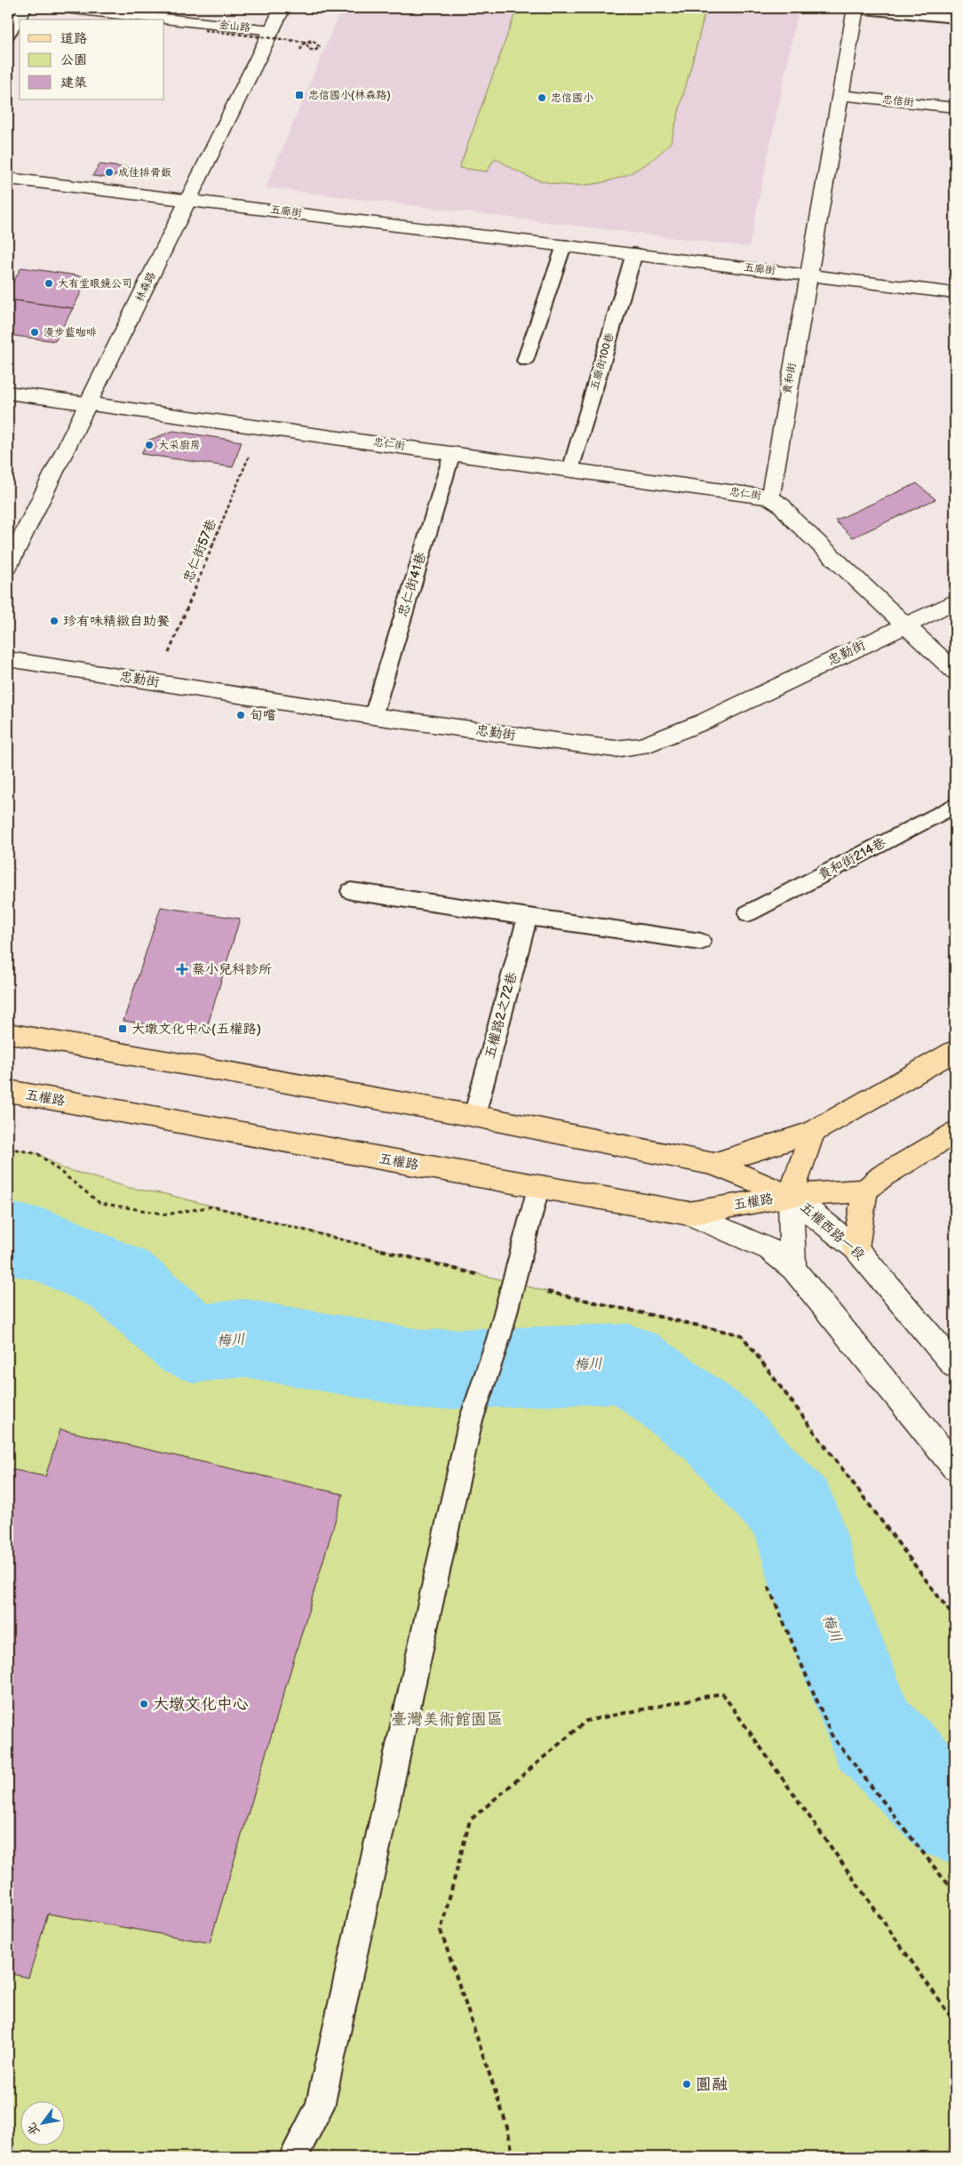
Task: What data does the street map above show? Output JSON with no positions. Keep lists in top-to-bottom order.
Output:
{
  "streets": {
    "main road": ["五權路"],
    "street": [
      "金山路",
      "忠信街",
      "五廊街",
      "林森路",
      "貴和街",
      "忠仁街",
      "忠勤街",
      "五權西路一段"
    ],
    "lane": [
      "五廊街100巷",
      "忠仁街41巷",
      "貴和街214巷",
      "五權路2之72巷"
    ],
    "path": ["忠仁街57巷"]
  },
  "crossings": [
    ["金山路", "林森路"],
    ["忠信街", "貴和街"],
    ["五廊街", "林森路"],
    ["五廊街", "五廊街100巷"],
    ["五廊街", "貴和街"],
    ["林森路", "忠仁街"],
    ["五廊街100巷", "忠仁街"],
    ["貴和街", "忠仁街"],
    ["忠仁街", "忠仁街57巷"],
    ["忠仁街", "忠仁街41巷"],
    ["忠仁街57巷", "忠勤街"],
    ["忠仁街41巷", "忠勤街"],
    ["五權路2之72巷", "五權路"],
    ["五權路", "五權西路一段"]
  ],
  "water": ["梅川"],
  "parks": ["臺灣美術館園區"],
  "places": {
    "transit": ["忠信國小(林森路)", "大墩文化中心(五權路)"],
    "other": [
      "忠信國小",
      "成佳排骨飯",
      "大有堂眼鏡公司",
      "漫步藍咖啡",
      "大采廚房",
      "珍有味精緻自助餐",
      "旬嚐",
      "大墩文化中心",
      "圓融"
    ],
    "health": ["蔡小兒科診所"]
  },
  "legend": ["道路", "公園", "建築"],
  "north": "bottom left"
}
